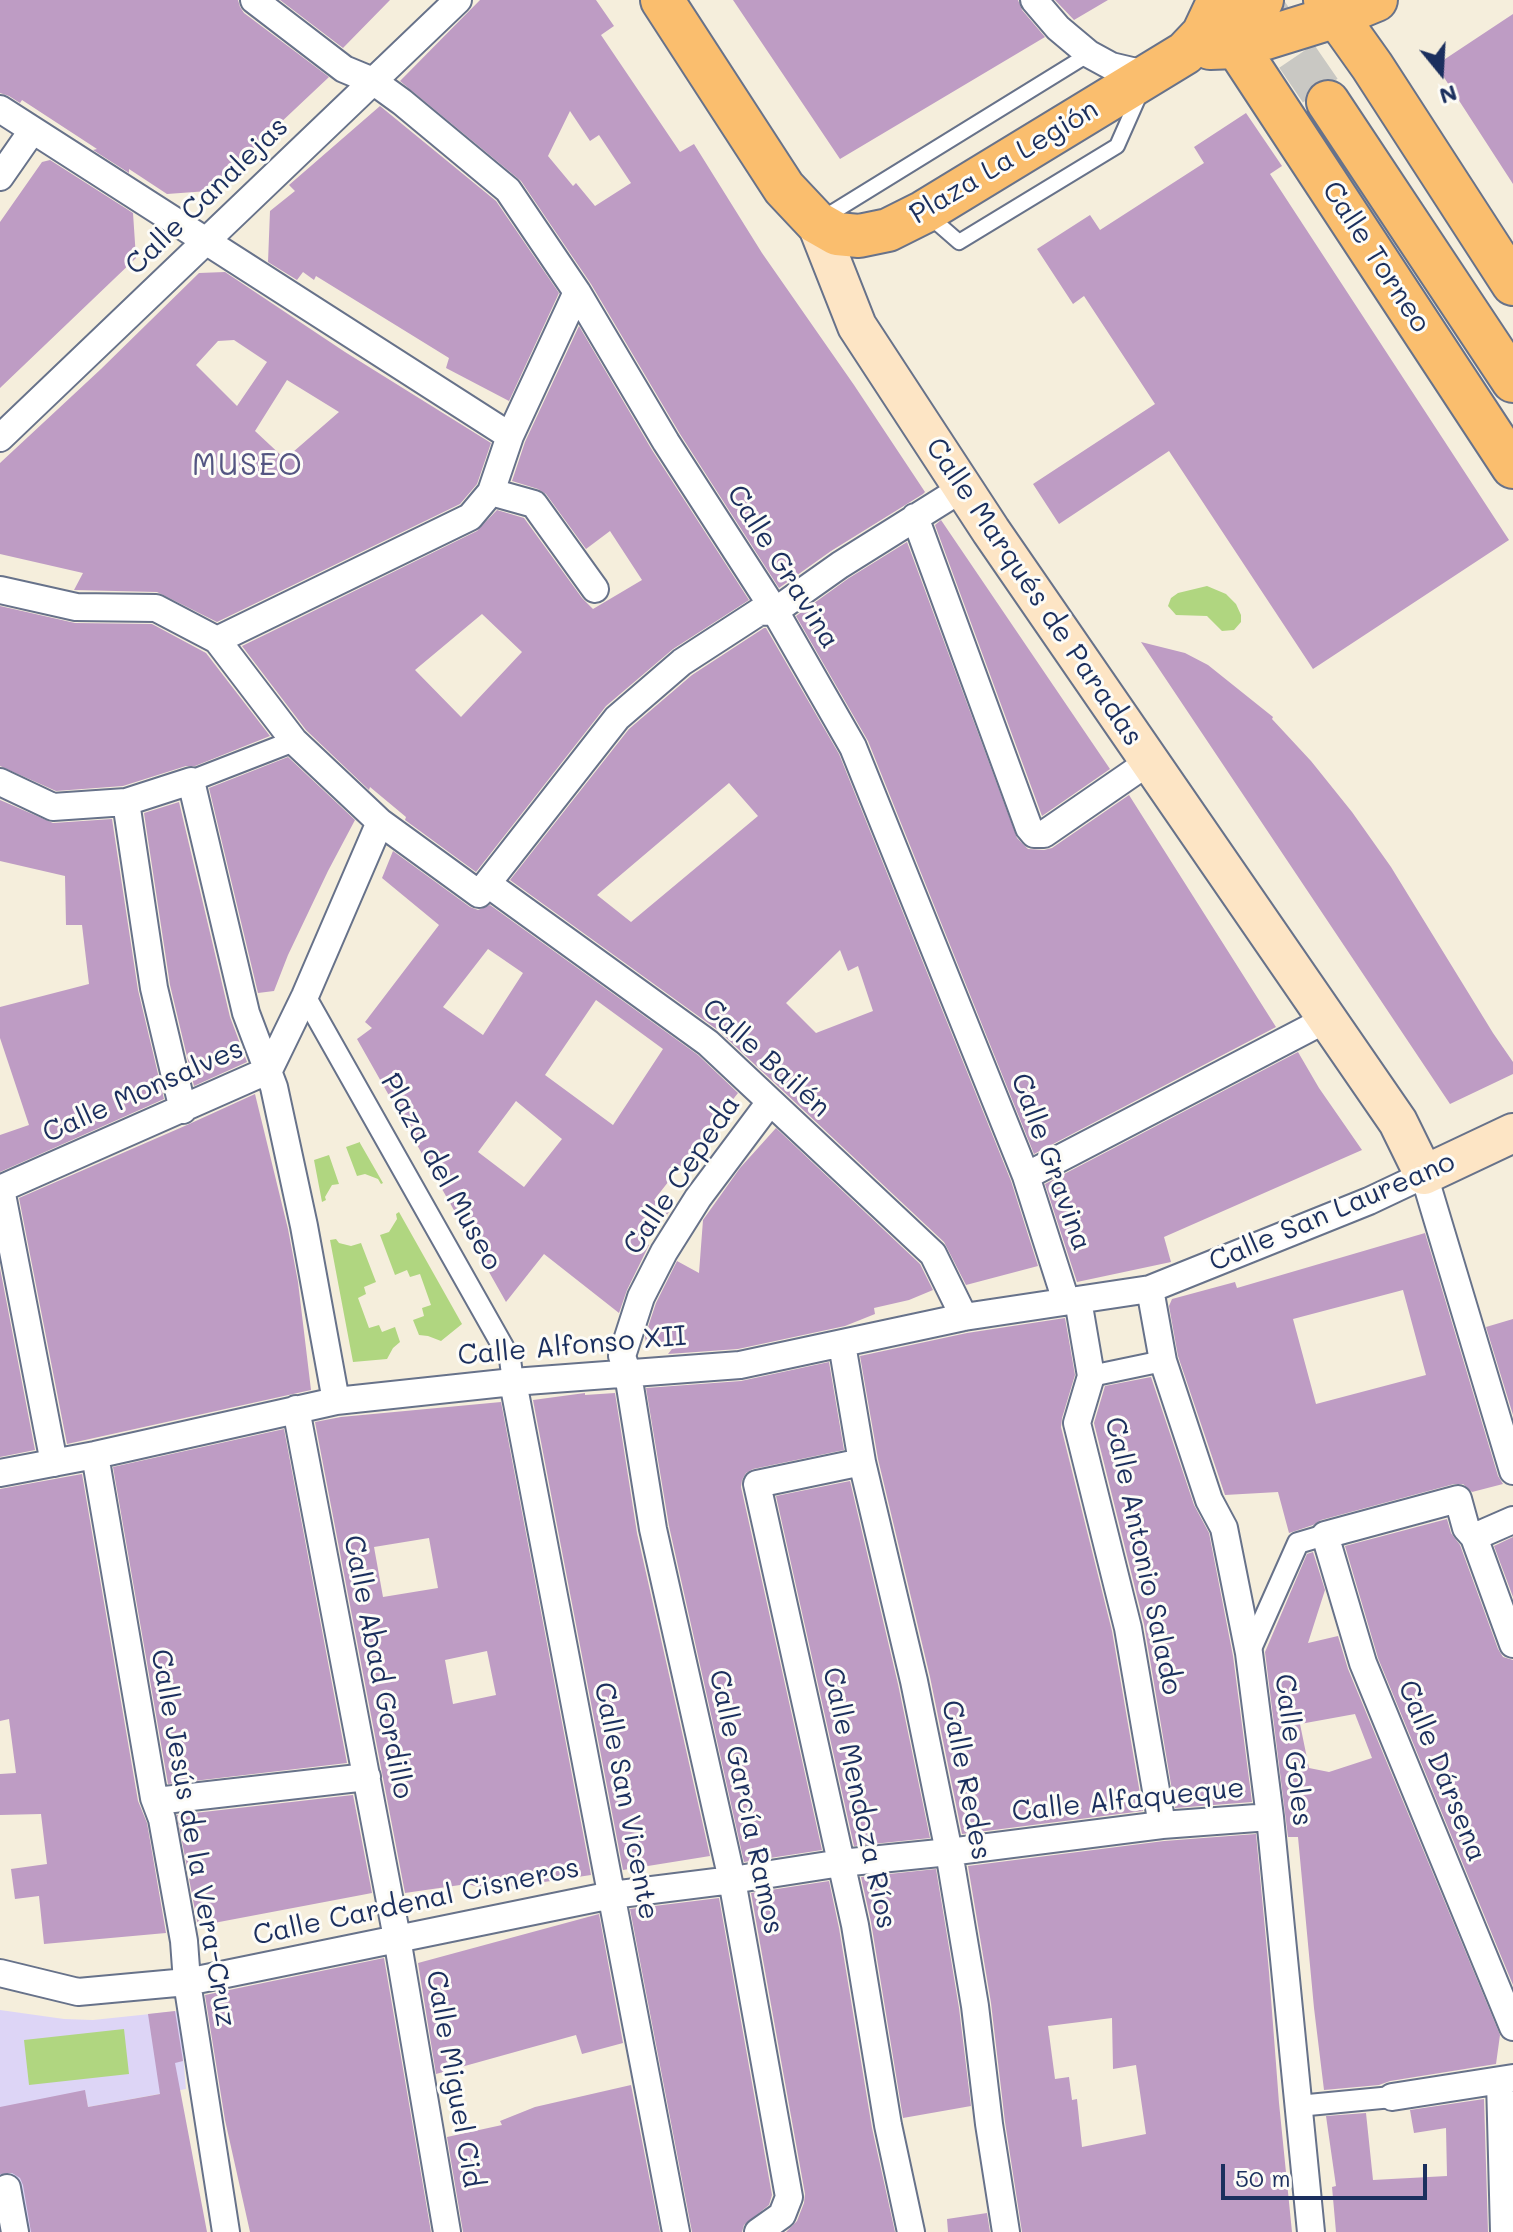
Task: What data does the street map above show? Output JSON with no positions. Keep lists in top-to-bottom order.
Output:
{
  "streets": {
    "main road": [
      "Plaza La Legión",
      "Calle Torneo",
      "Calle Marqués de Paradas",
      "Calle San Laureano"
    ],
    "street": [
      "Calle Canalejas",
      "Calle Gravina",
      "Calle Bailén",
      "Calle Monsalves",
      "Plaza del Museo",
      "Calle Cepeda",
      "Calle Alfonso XII",
      "Calle Antonio Salado",
      "Calle Abad Gordillo",
      "Calle Goles",
      "Calle Dársena",
      "Calle Redes",
      "Calle Mendoza Ríos",
      "Calle Alfaqueque",
      "Calle San Vicente",
      "Calle García Ramos",
      "Calle Jesús de la Vera-Cruz",
      "Calle Cardenal Cisneros",
      "Calle Miguel Cid"
    ]
  },
  "crossings": [
    ["Plaza La Legión", "Calle Marqués de Paradas"],
    ["Calle Canalejas", "Calle Gravina"],
    ["Calle Gravina", "Calle Alfonso XII"],
    ["Calle Gravina", "Calle Antonio Salado"],
    ["Calle Marqués de Paradas", "Calle San Laureano"],
    ["Calle Bailén", "Calle Cepeda"],
    ["Calle Bailén", "Calle Alfonso XII"],
    ["Plaza del Museo", "Calle Alfonso XII"],
    ["Plaza del Museo", "Calle San Vicente"],
    ["Calle Cepeda", "Calle Alfonso XII"],
    ["Calle Cepeda", "Calle García Ramos"],
    ["Calle San Laureano", "Calle Alfonso XII"],
    ["Calle San Laureano", "Calle Goles"],
    ["Calle Alfonso XII", "Calle Antonio Salado"],
    ["Calle Alfonso XII", "Calle Abad Gordillo"],
    ["Calle Alfonso XII", "Calle Goles"],
    ["Calle Alfonso XII", "Calle Redes"],
    ["Calle Alfonso XII", "Calle San Vicente"],
    ["Calle Alfonso XII", "Calle García Ramos"],
    ["Calle Alfonso XII", "Calle Jesús de la Vera-Cruz"],
    ["Calle Antonio Salado", "Calle Alfaqueque"],
    ["Calle Abad Gordillo", "Calle Cardenal Cisneros"],
    ["Calle Abad Gordillo", "Calle Miguel Cid"],
    ["Calle Goles", "Calle Alfaqueque"],
    ["Calle Redes", "Calle Mendoza Ríos"],
    ["Calle Redes", "Calle Alfaqueque"],
    ["Calle Mendoza Ríos", "Calle Alfaqueque"],
    ["Calle Alfaqueque", "Calle San Vicente"],
    ["Calle Alfaqueque", "Calle García Ramos"],
    ["Calle Alfaqueque", "Calle Cardenal Cisneros"],
    ["Calle San Vicente", "Calle Cardenal Cisneros"],
    ["Calle Jesús de la Vera-Cruz", "Calle Cardenal Cisneros"],
    ["Calle Cardenal Cisneros", "Calle Miguel Cid"]
  ],
  "districts": ["MUSEO"],
  "scale_bar": "50 m",
  "north": "bottom"
}
